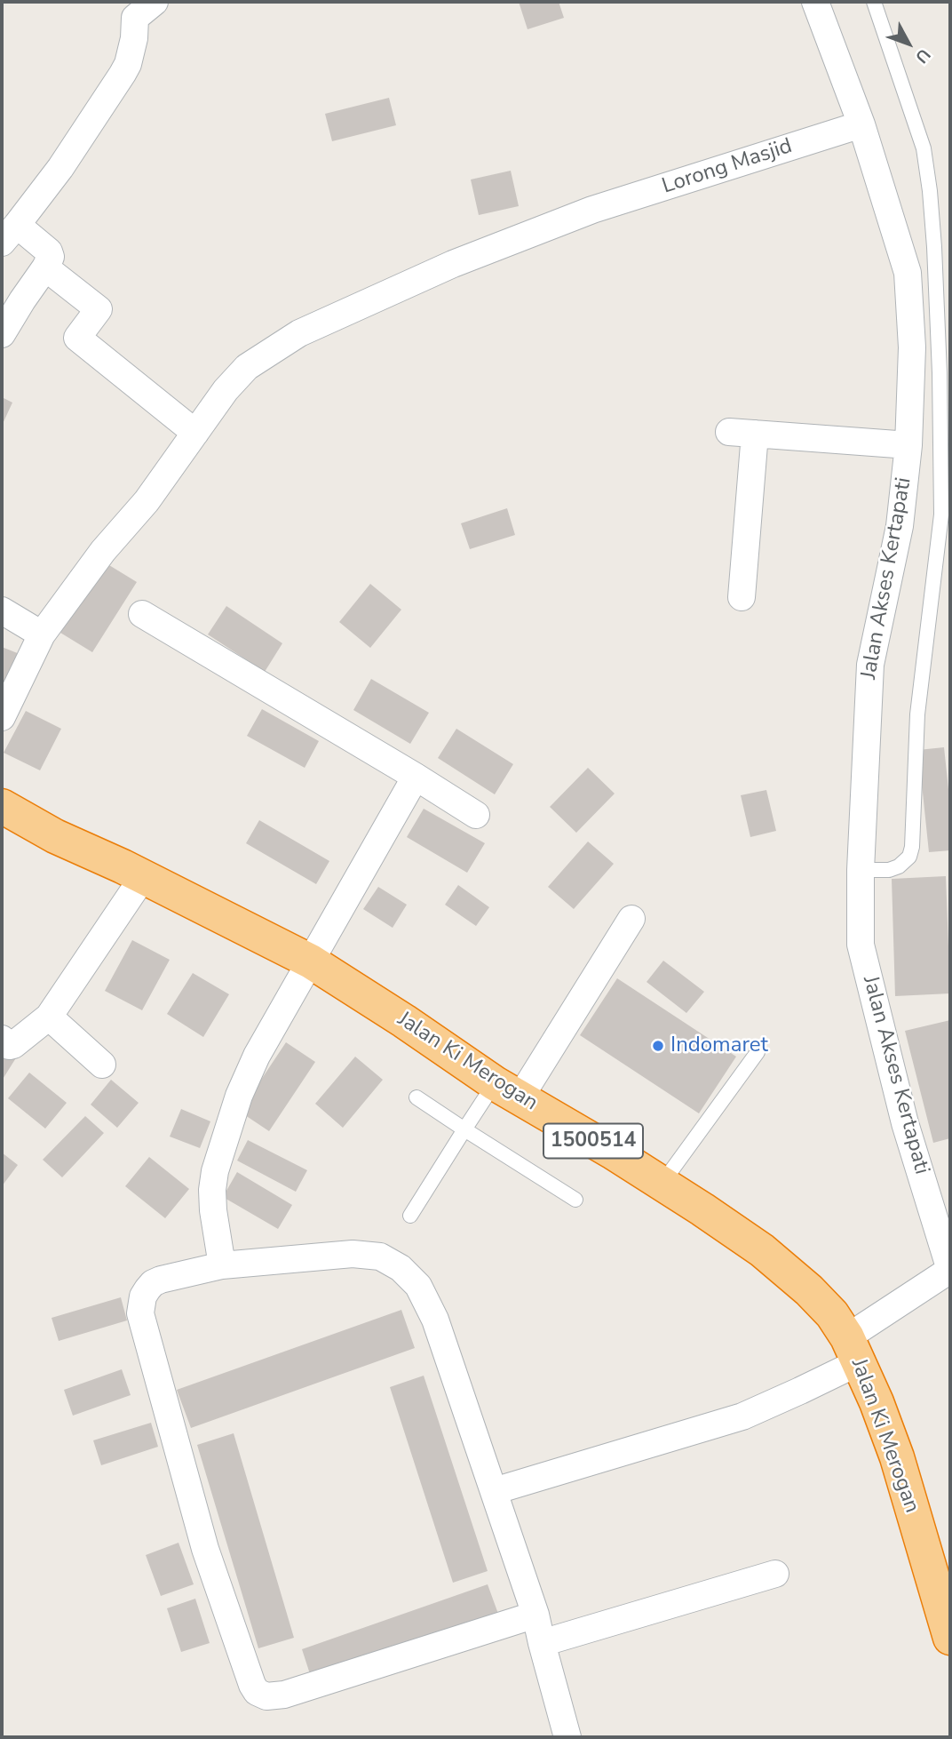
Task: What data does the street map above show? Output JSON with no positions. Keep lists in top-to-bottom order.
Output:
{
  "streets": {
    "highway": ["Jalan Ki Merogan", "1500514"],
    "street": ["Lorong Masjid", "Jalan Akses Kertapati"]
  },
  "crossings": [
    ["Lorong Masjid", "Jalan Akses Kertapati"],
    ["Jalan Akses Kertapati", "Jalan Ki Merogan"]
  ],
  "places": ["Indomaret"],
  "north": "bottom right"
}
